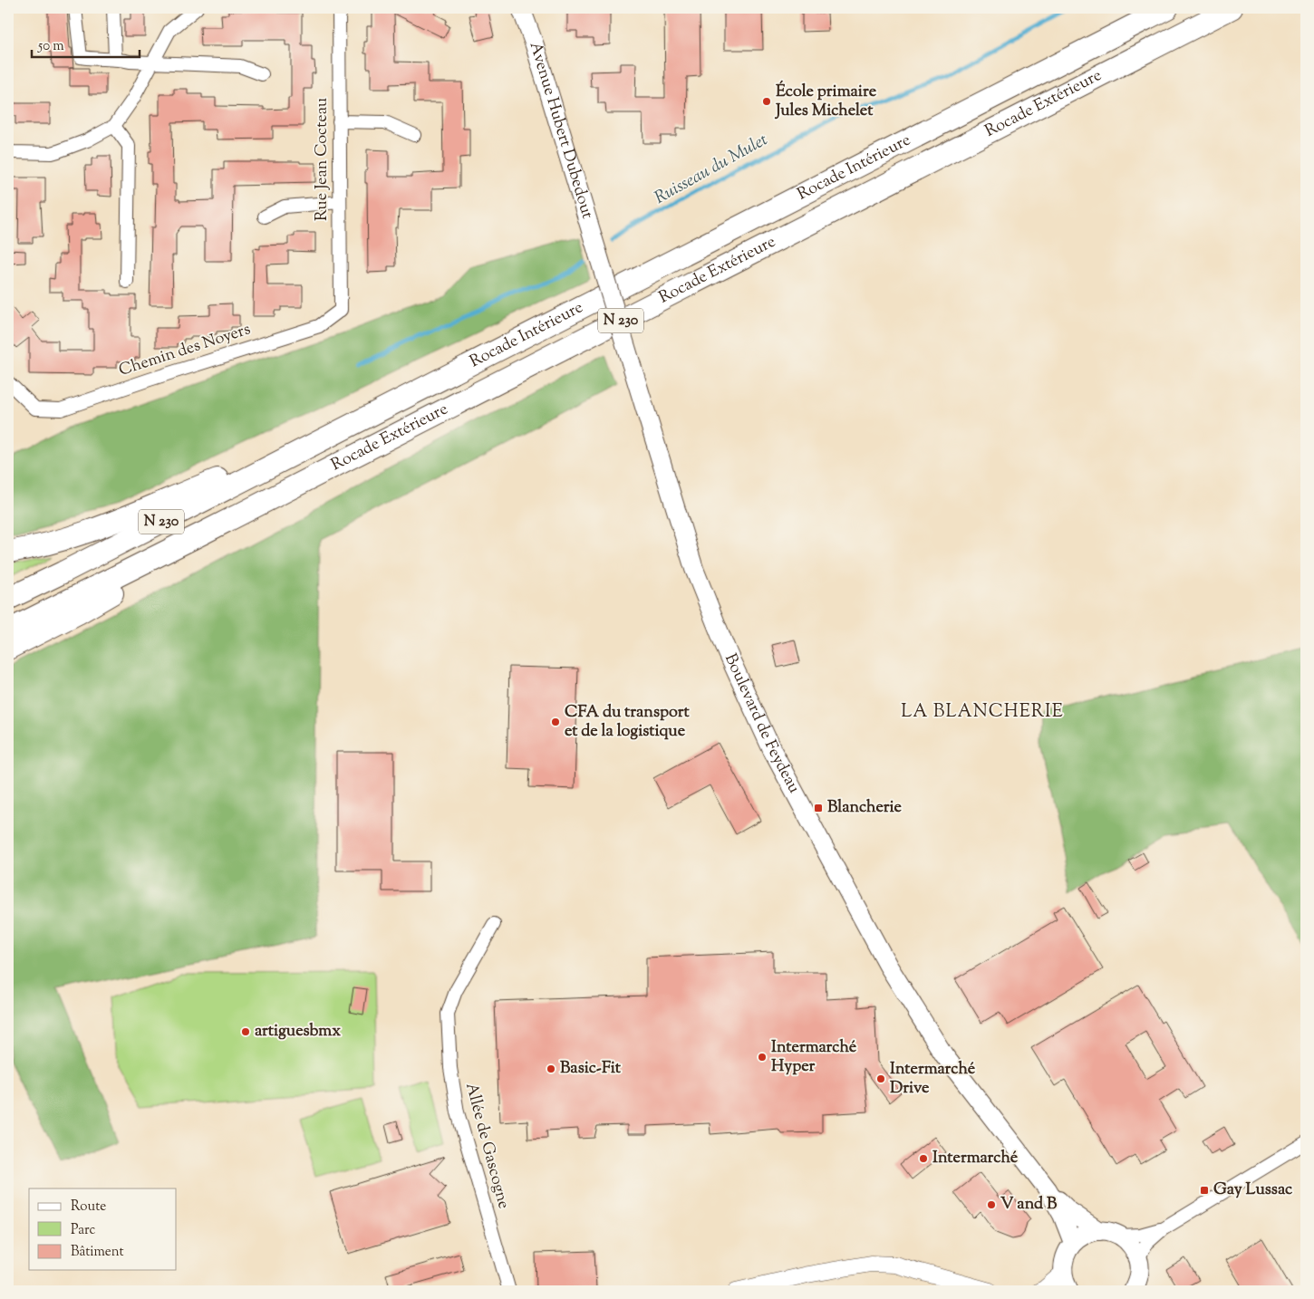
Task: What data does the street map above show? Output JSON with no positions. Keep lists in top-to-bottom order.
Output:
{
  "streets": {
    "highway": ["Rocade Extérieure", "Rocade Intérieure", "N 230"],
    "main road": ["Avenue Hubert Dubedout", "Boulevard de Feydeau"],
    "street": ["Rue Jean Cocteau", "Chemin des Noyers", "Allée de Gascogne"]
  },
  "crossings": [
    ["Avenue Hubert Dubedout", "Boulevard de Feydeau"],
    ["Rue Jean Cocteau", "Chemin des Noyers"]
  ],
  "districts": ["LA BLANCHERIE"],
  "water": ["Ruisseau du Mulet"],
  "places": {
    "other": [
      "École primaire Jules Michelet",
      "CFA du transport et de la logistique",
      "artiguesbmx",
      "Intermarché Hyper",
      "Basic-Fit",
      "Intermarché Drive",
      "Intermarché",
      "V and B"
    ],
    "transit": ["Blancherie", "Gay Lussac"]
  },
  "legend": ["Route", "Parc", "Bâtiment"],
  "scale_bar": "50 m"
}
